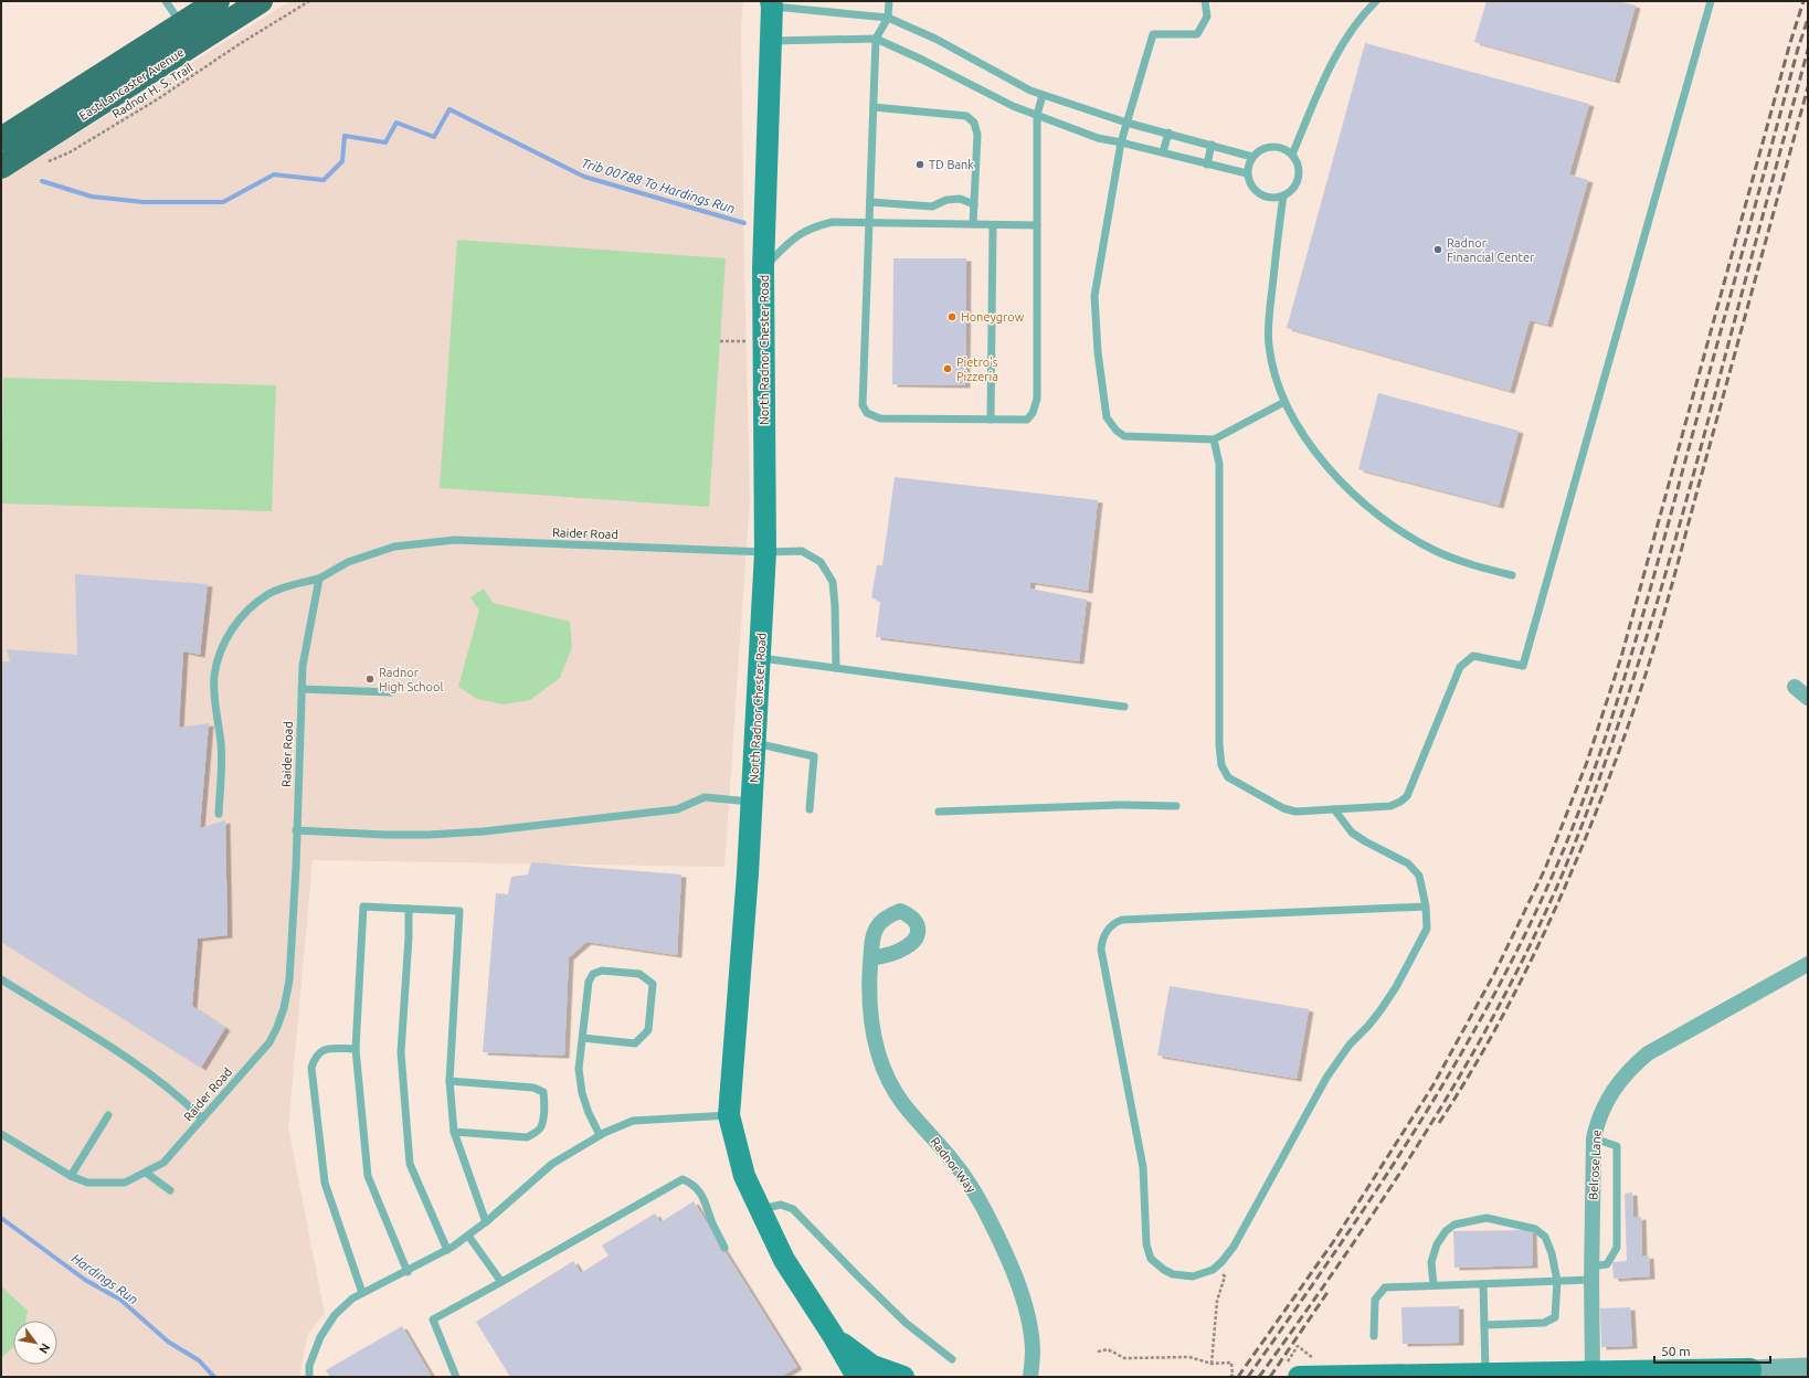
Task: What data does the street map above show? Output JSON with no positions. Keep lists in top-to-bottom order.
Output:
{
  "streets": {
    "highway": ["East Lancaster Avenue"],
    "main road": ["North Radnor Chester Road"],
    "street": ["Radnor Way", "Belrose Lane"],
    "lane": ["Raider Road"],
    "path": ["Radnor H. S. Trail"]
  },
  "crossings": [
    ["North Radnor Chester Road", "Raider Road"]
  ],
  "water": ["Trib 00788 To Hardings Run", "Hardings Run"],
  "places": [
    "TD Bank",
    "Radnor Financial Center",
    "Honeygrow",
    "Pietro's Pizzeria",
    "Radnor High School"
  ],
  "scale_bar": "50 m",
  "north": "bottom right"
}
